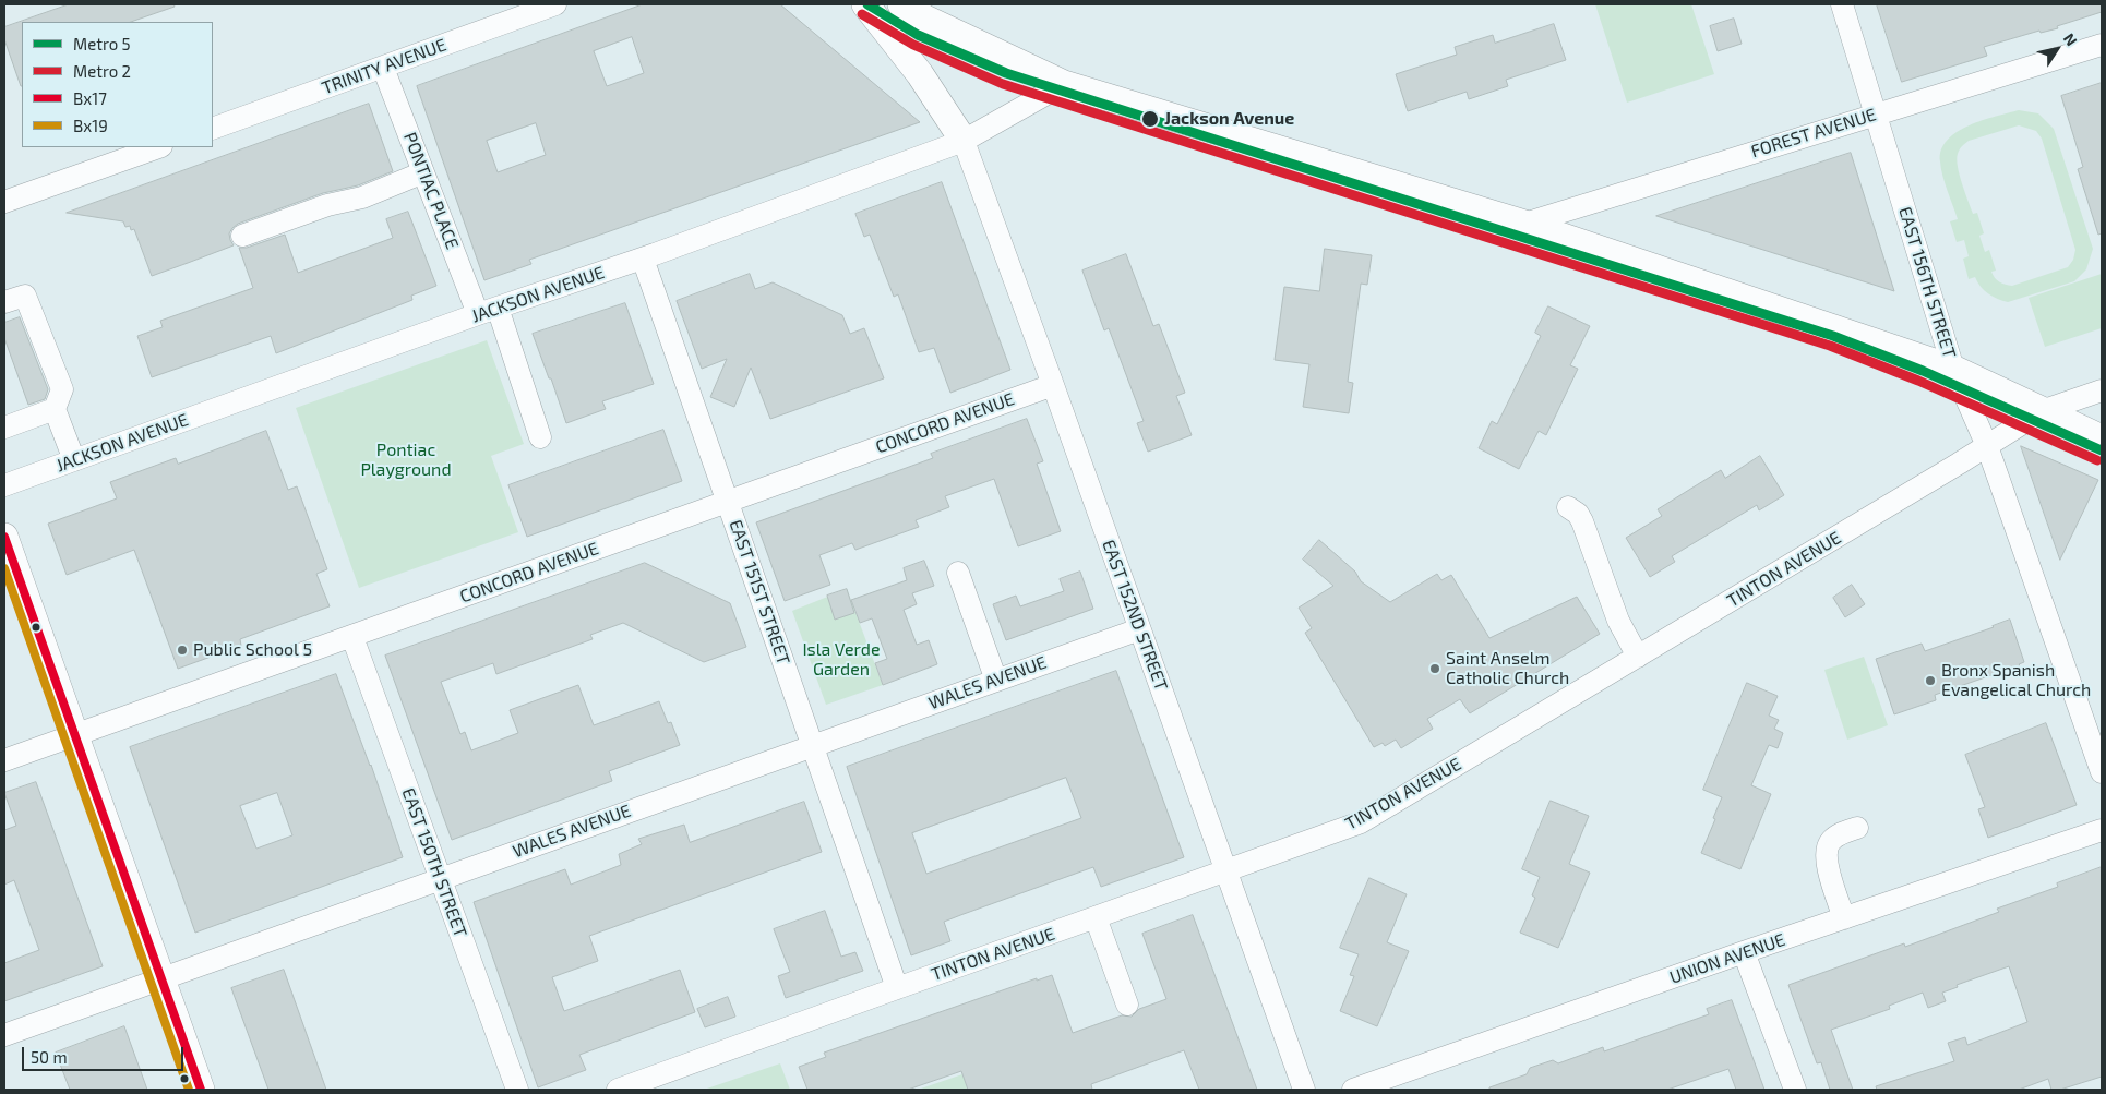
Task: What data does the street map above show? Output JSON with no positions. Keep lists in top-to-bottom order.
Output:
{
  "streets": {
    "street": [
      "TRINITY AVENUE",
      "FOREST AVENUE",
      "PONTIAC PLACE",
      "EAST 156TH STREET",
      "JACKSON AVENUE",
      "CONCORD AVENUE",
      "TINTON AVENUE",
      "EAST 151ST STREET",
      "EAST 152ND STREET",
      "WALES AVENUE",
      "EAST 150TH STREET",
      "UNION AVENUE"
    ]
  },
  "crossings": [
    ["TRINITY AVENUE", "PONTIAC PLACE"],
    ["FOREST AVENUE", "EAST 156TH STREET"],
    ["PONTIAC PLACE", "JACKSON AVENUE"],
    ["EAST 156TH STREET", "TINTON AVENUE"],
    ["JACKSON AVENUE", "EAST 151ST STREET"],
    ["JACKSON AVENUE", "EAST 152ND STREET"],
    ["CONCORD AVENUE", "EAST 151ST STREET"],
    ["CONCORD AVENUE", "EAST 152ND STREET"],
    ["CONCORD AVENUE", "EAST 150TH STREET"],
    ["TINTON AVENUE", "EAST 151ST STREET"],
    ["TINTON AVENUE", "EAST 152ND STREET"],
    ["EAST 151ST STREET", "WALES AVENUE"],
    ["EAST 152ND STREET", "WALES AVENUE"],
    ["WALES AVENUE", "EAST 150TH STREET"]
  ],
  "parks": ["Pontiac Playground", "Isla Verde Garden"],
  "places": [
    "Jackson Avenue",
    "Public School 5",
    "Saint Anselm Catholic Church",
    "Bronx Spanish Evangelical Church"
  ],
  "lines": [
    "metro line 5",
    "metro line 2",
    "transit line Bx17",
    "transit line Bx19"
  ],
  "legend": [
    "Metro 5",
    "Metro 2",
    "Bx17",
    "Bx19"
  ],
  "scale_bar": "50 m",
  "north": "top right"
}
